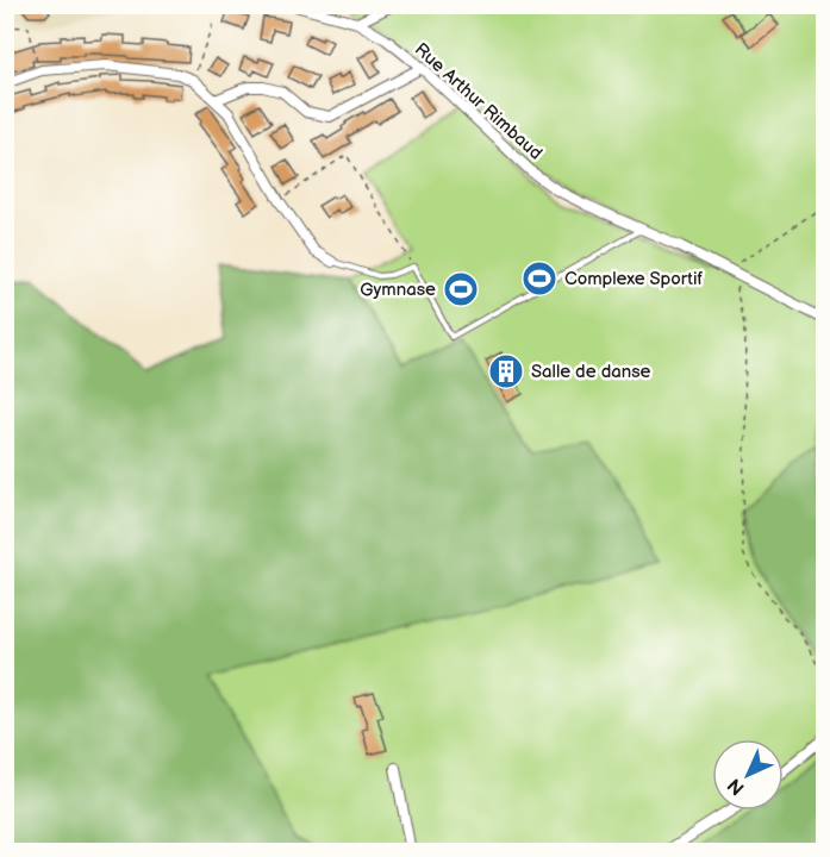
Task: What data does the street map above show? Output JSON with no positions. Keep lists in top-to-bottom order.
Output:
{
  "streets": {
    "street": ["Rue Arthur Rimbaud"]
  },
  "places": {
    "sports": ["Complexe Sportif", "Gymnase"],
    "building": ["Salle de danse"]
  },
  "north": "bottom left"
}
